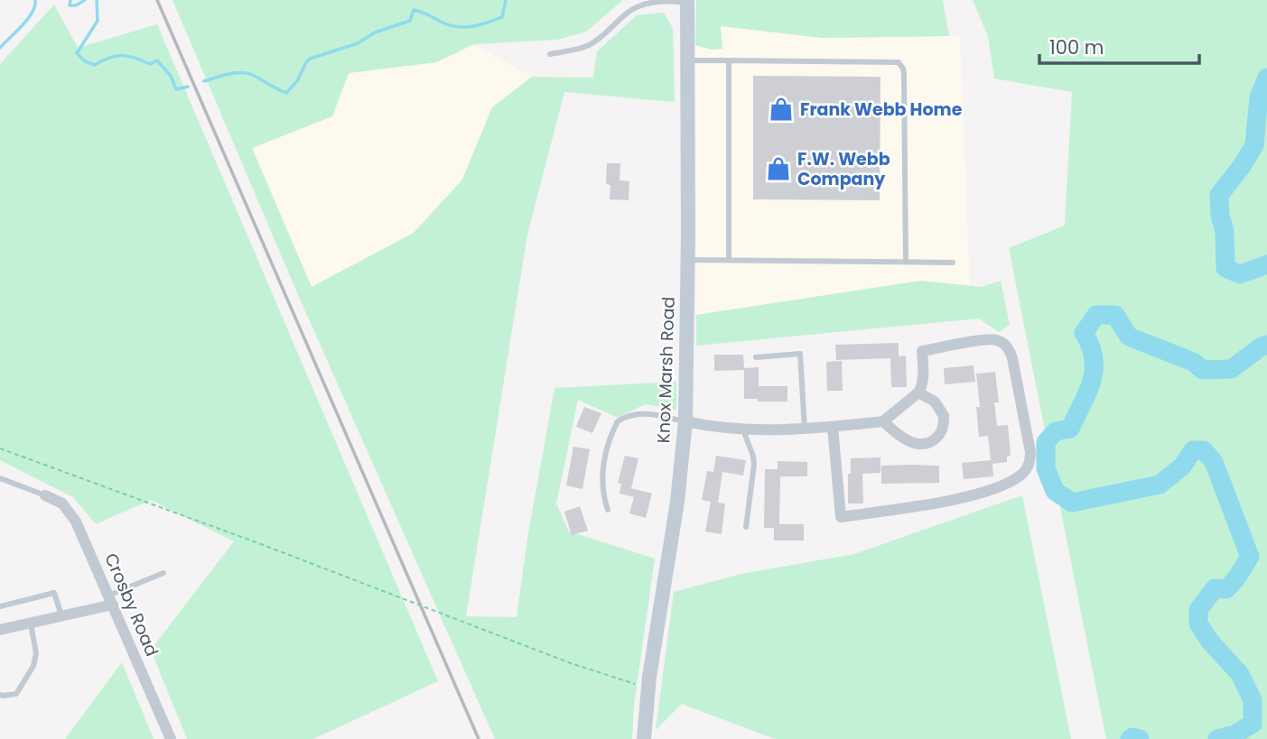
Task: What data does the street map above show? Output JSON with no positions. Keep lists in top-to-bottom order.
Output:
{
  "streets": {
    "main road": ["Knox Marsh Road"],
    "street": ["Crosby Road"]
  },
  "places": {
    "shop": ["Frank Webb Home", "F.W. Webb Company"]
  },
  "scale_bar": "100 m"
}
